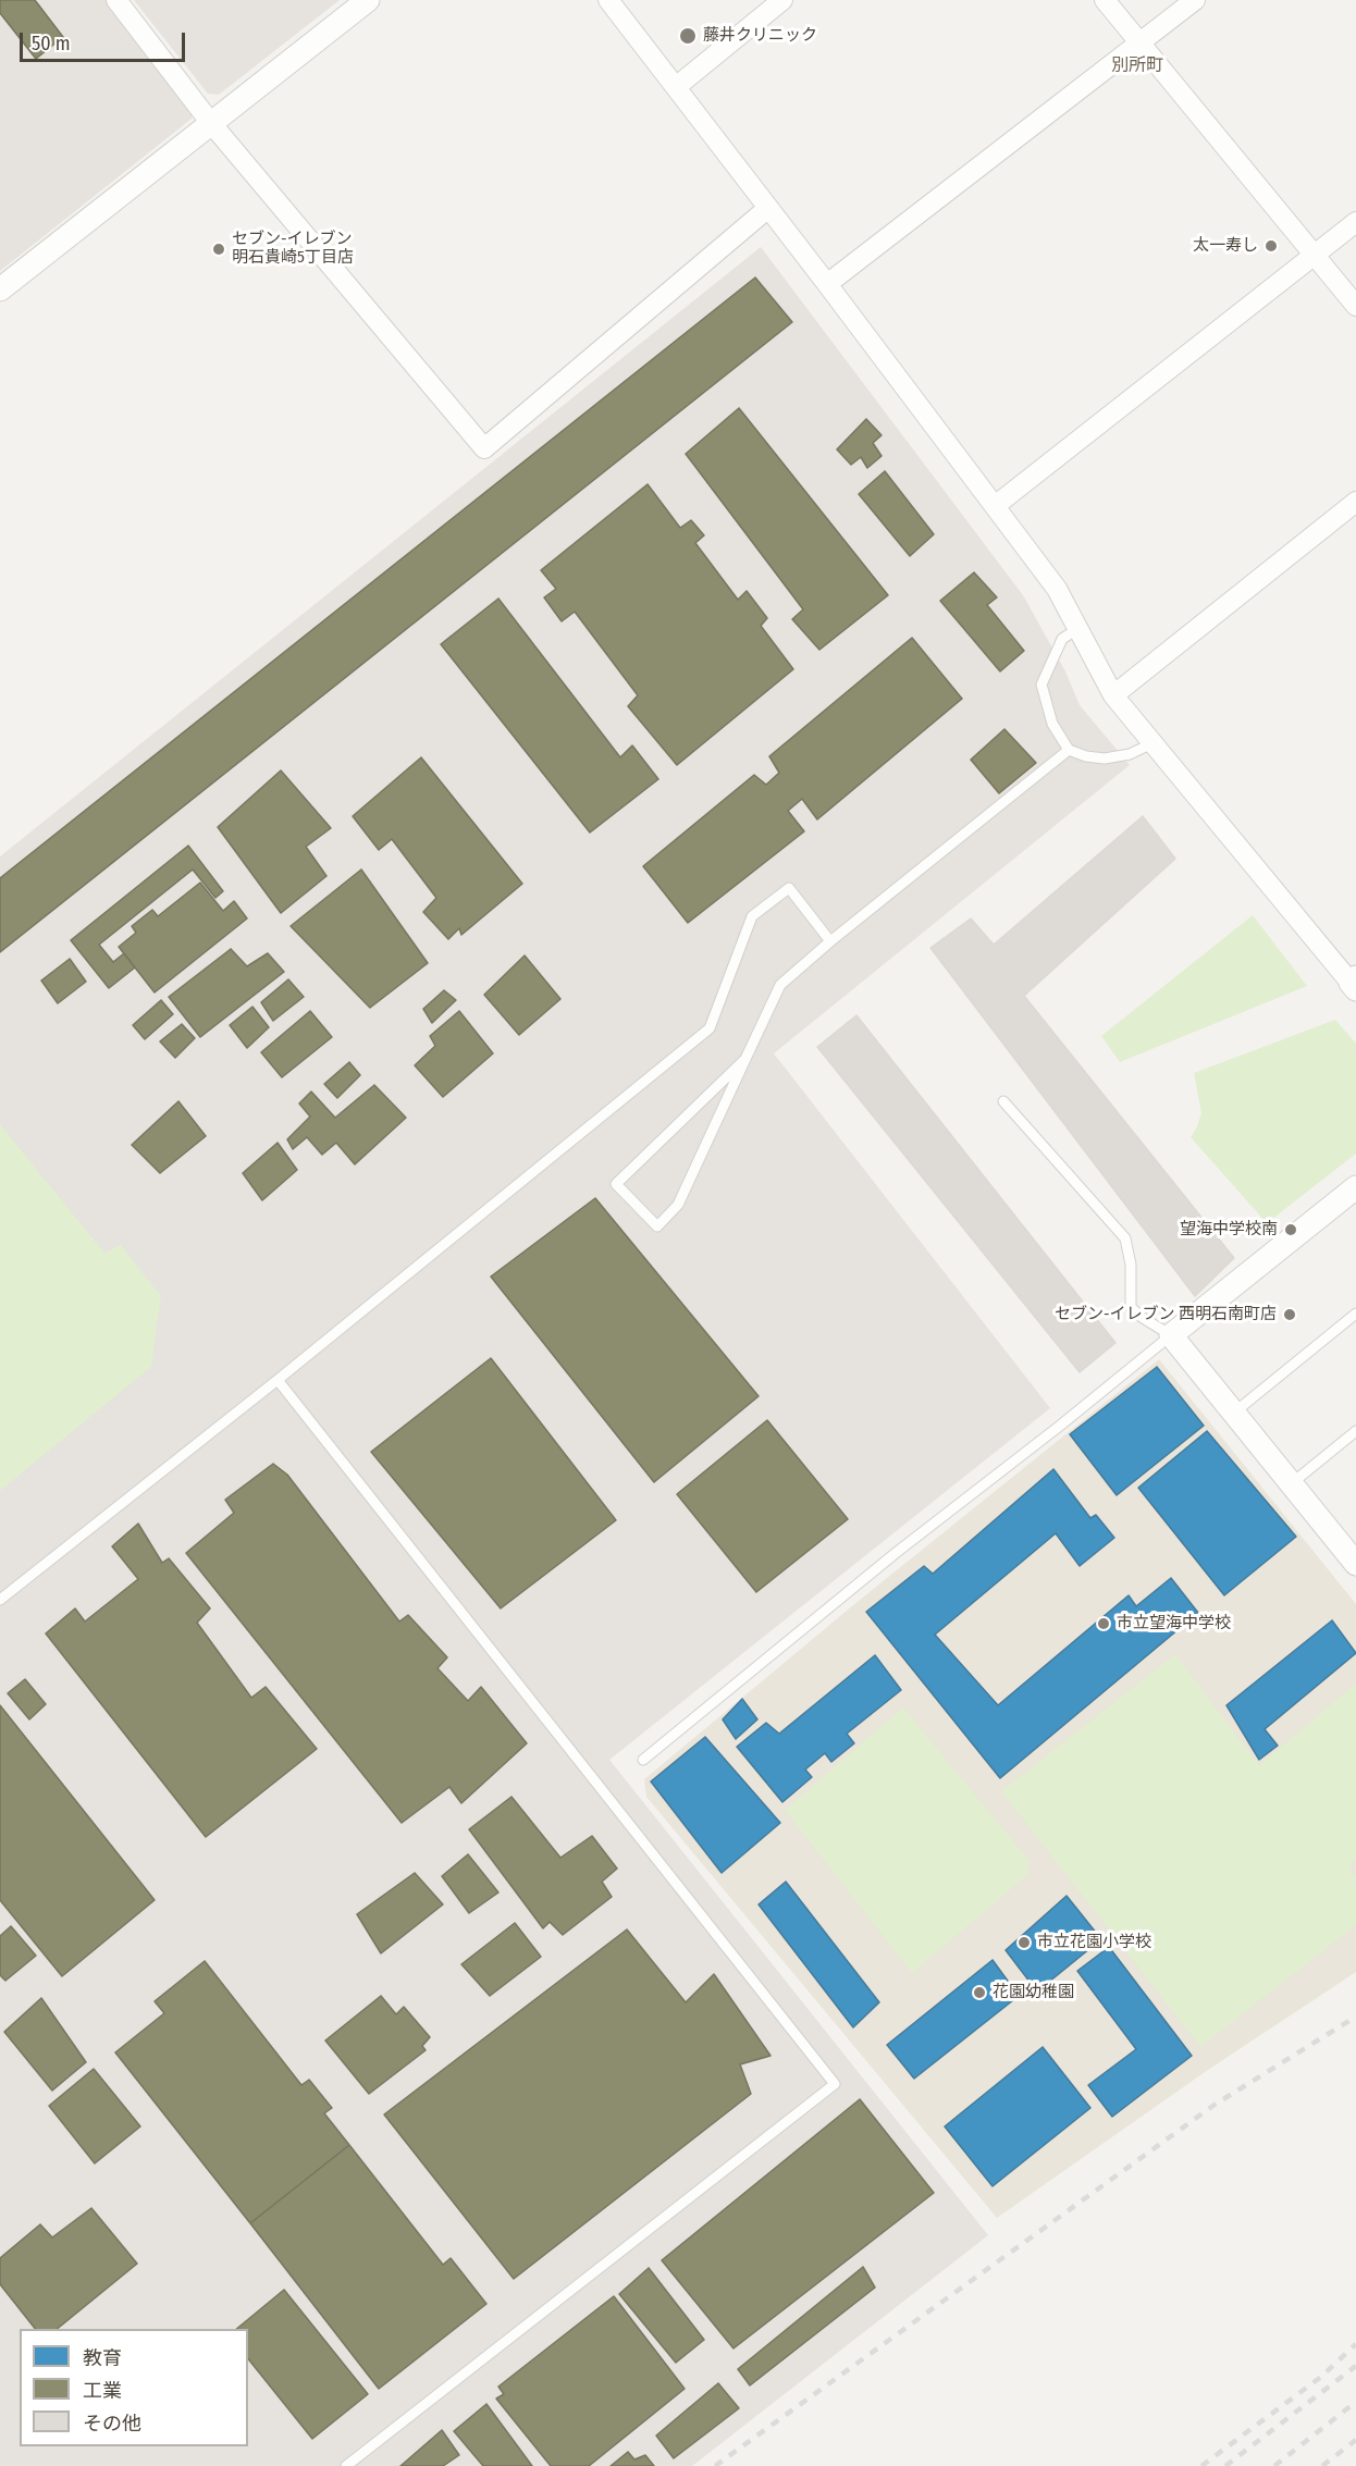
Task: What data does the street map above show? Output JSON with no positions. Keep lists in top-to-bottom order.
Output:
{
  "districts": ["別所町"],
  "places": [
    "藤井クリニック",
    "太一寿し",
    "セブン-イレブン 明石貴崎5丁目店",
    "望海中学校南",
    "セブン-イレブン 西明石南町店",
    "市立望海中学校",
    "市立花園小学校",
    "花園幼稚園"
  ],
  "legend": ["教育", "工業", "その他"],
  "scale_bar": "50 m"
}
